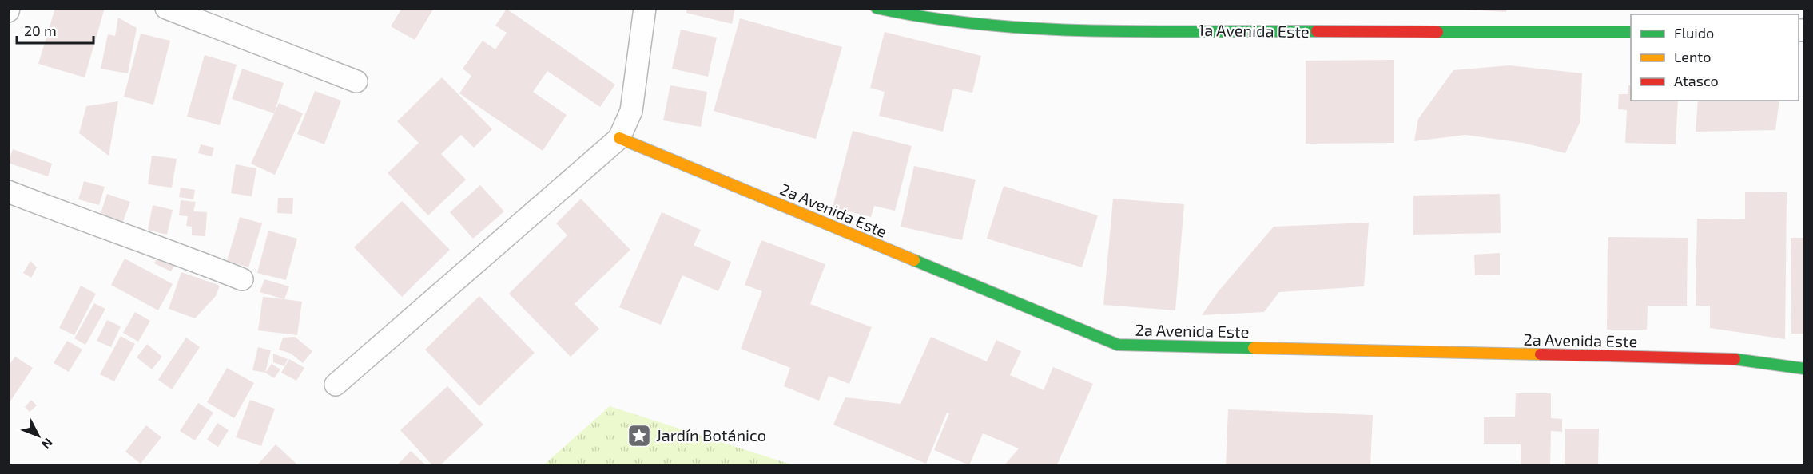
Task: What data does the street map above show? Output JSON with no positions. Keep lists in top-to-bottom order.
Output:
{
  "streets": {
    "street": ["1a Avenida Este", "2a Avenida Este"]
  },
  "places": {
    "place": ["Jardín Botánico"]
  },
  "legend": ["Fluido", "Lento", "Atasco"],
  "scale_bar": "20 m",
  "north": "bottom right"
}
